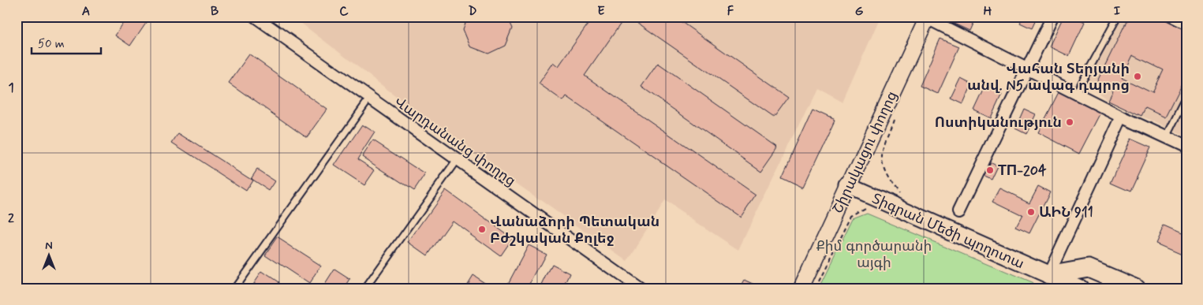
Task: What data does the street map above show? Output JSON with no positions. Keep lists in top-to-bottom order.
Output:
{
  "streets": {
    "main road": ["Շիրակացու փողոց", "Տիգրան Մեծի պողոտա"],
    "street": ["Վարդանանց փողոց"]
  },
  "crossings": [
    ["Շիրակացու փողոց", "Տիգրան Մեծի պողոտա"]
  ],
  "parks": ["Քիմ գործարանի այգի"],
  "places": [
    "Վահան Տերյանի անվ. N5 ավագ դպրոց",
    "Ոստիկանություն",
    "ТП-204",
    "ԱԻՆ 911",
    "Վանաձորի Պետական Բժշկական Քոլեջ"
  ],
  "scale_bar": "50 m",
  "north": "top",
  "grid": {
    "columns": [
      "A",
      "B",
      "C",
      "D",
      "E",
      "F",
      "G",
      "H",
      "I"
    ],
    "rows": ["1", "2"]
  }
}
